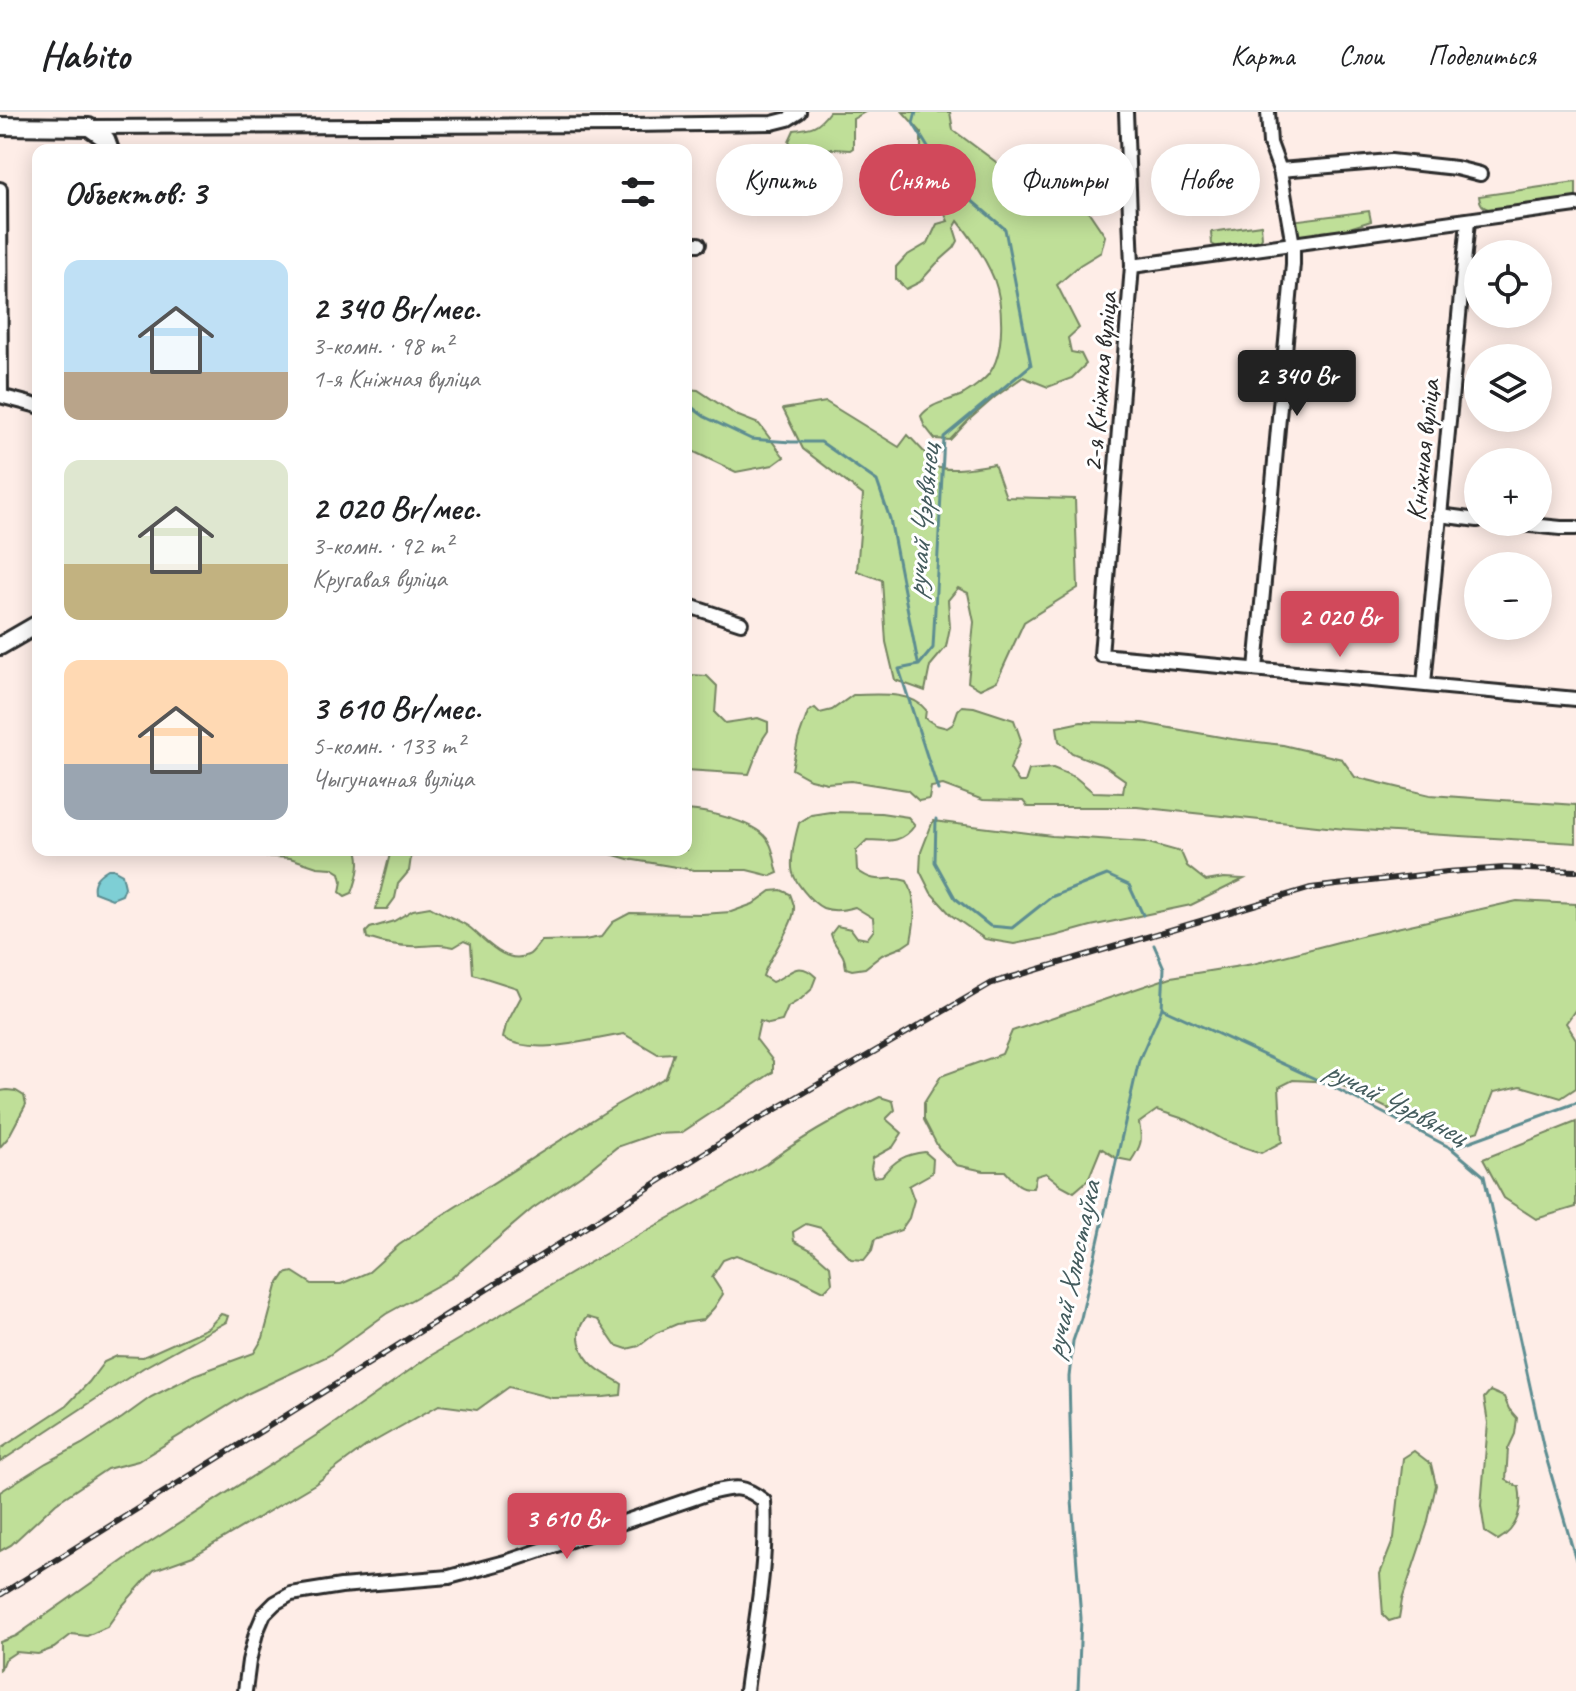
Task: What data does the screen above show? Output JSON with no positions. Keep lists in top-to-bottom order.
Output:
{
  "streets": {
    "street": ["2-я Кніжная вуліца", "Кніжная вуліца"]
  },
  "water": ["ручай Чэрвянец", "ручай Хлюстаўка"],
  "page": {
    "header": "Habito",
    "nav": ["Карта", "Слои", "Поделиться"],
    "chip": [
      "Купить",
      "Снять",
      "Фильтры",
      "Новое"
    ],
    "heading": "Объектов: 3",
    "map_buttons": ["+", "−"],
    "list": [
      {
        "name": "2 340 Br/мес.",
        "note": "3-комн. · 98 m² · 1-я Кніжная вуліца"
      },
      {
        "name": "2 020 Br/мес.",
        "note": "3-комн. · 92 m² · Кругавая вуліца"
      },
      {
        "name": "3 610 Br/мес.",
        "note": "5-комн. · 133 m² · Чыгуначная вуліца"
      }
    ],
    "price": ["2 340 Br", "2 020 Br", "3 610 Br"]
  }
}
